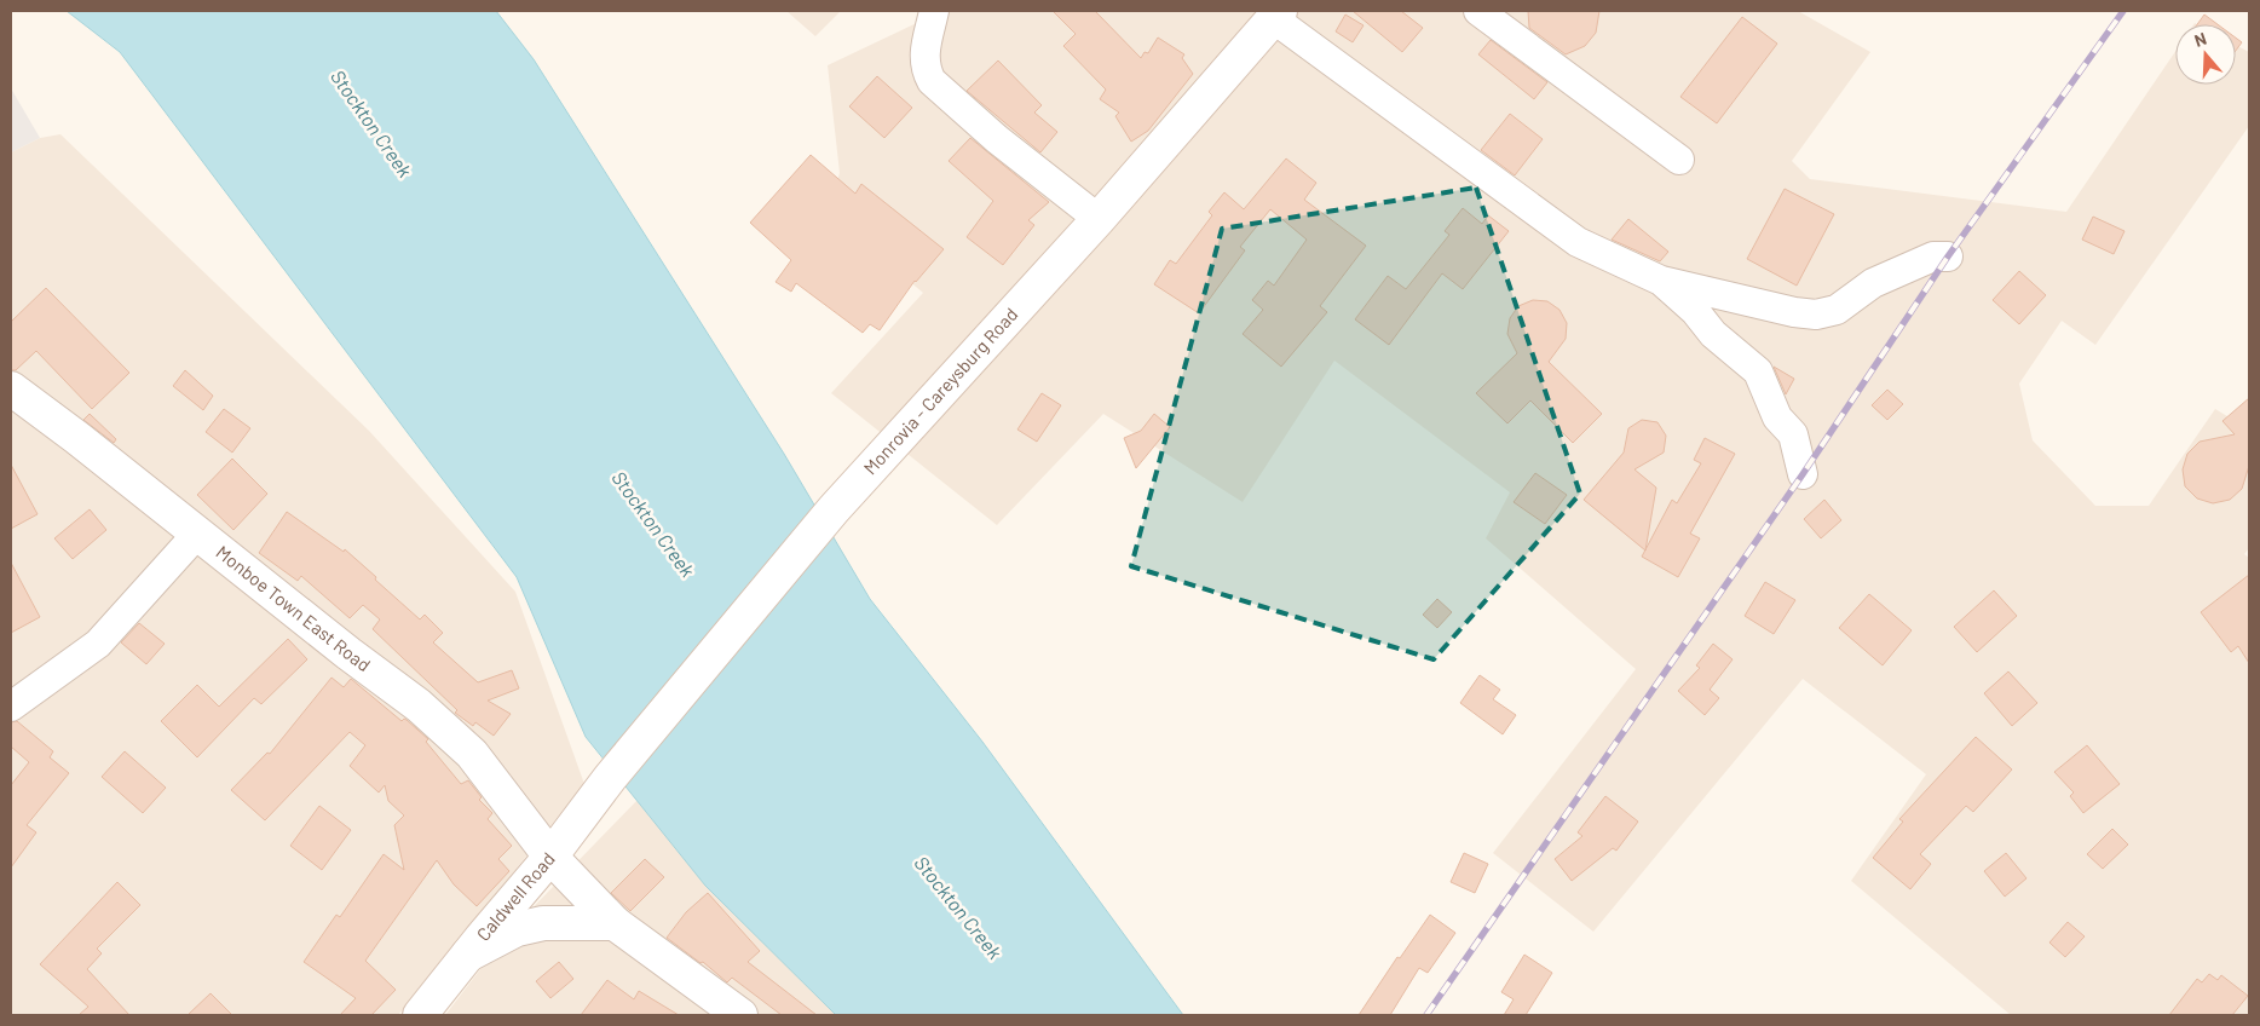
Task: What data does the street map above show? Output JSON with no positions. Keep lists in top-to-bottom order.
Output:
{
  "streets": {
    "main road": ["Monrovia - Careysburg Road", "Monboe Town East Road", "Caldwell Road"]
  },
  "crossings": [
    ["Monrovia - Careysburg Road", "Caldwell Road"],
    ["Monboe Town East Road", "Caldwell Road"]
  ],
  "water": ["Stockton Creek"],
  "north": "top"
}
